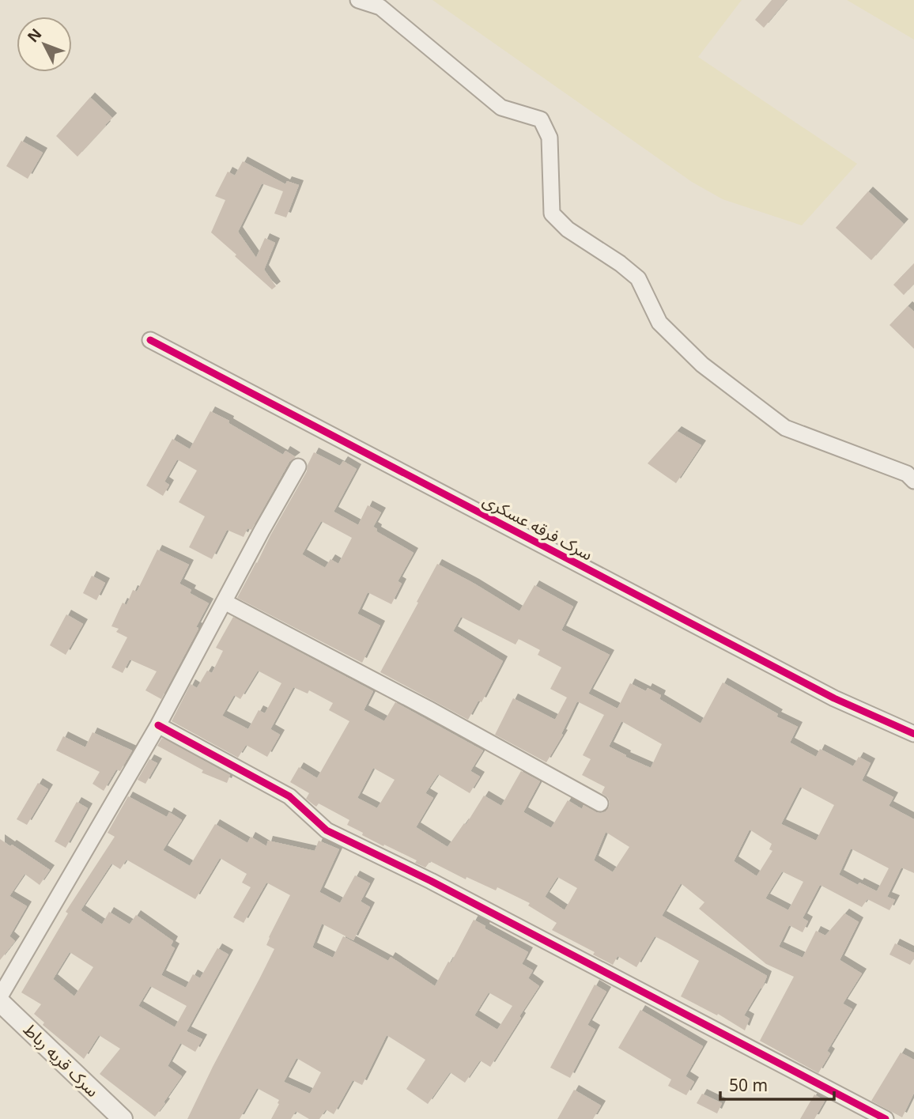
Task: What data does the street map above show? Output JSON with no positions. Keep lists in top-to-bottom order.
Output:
{
  "streets": {
    "street": ["سرک فرقه عسکری", "سرک قریه رباط"]
  },
  "scale_bar": "50 m",
  "north": "top left"
}
